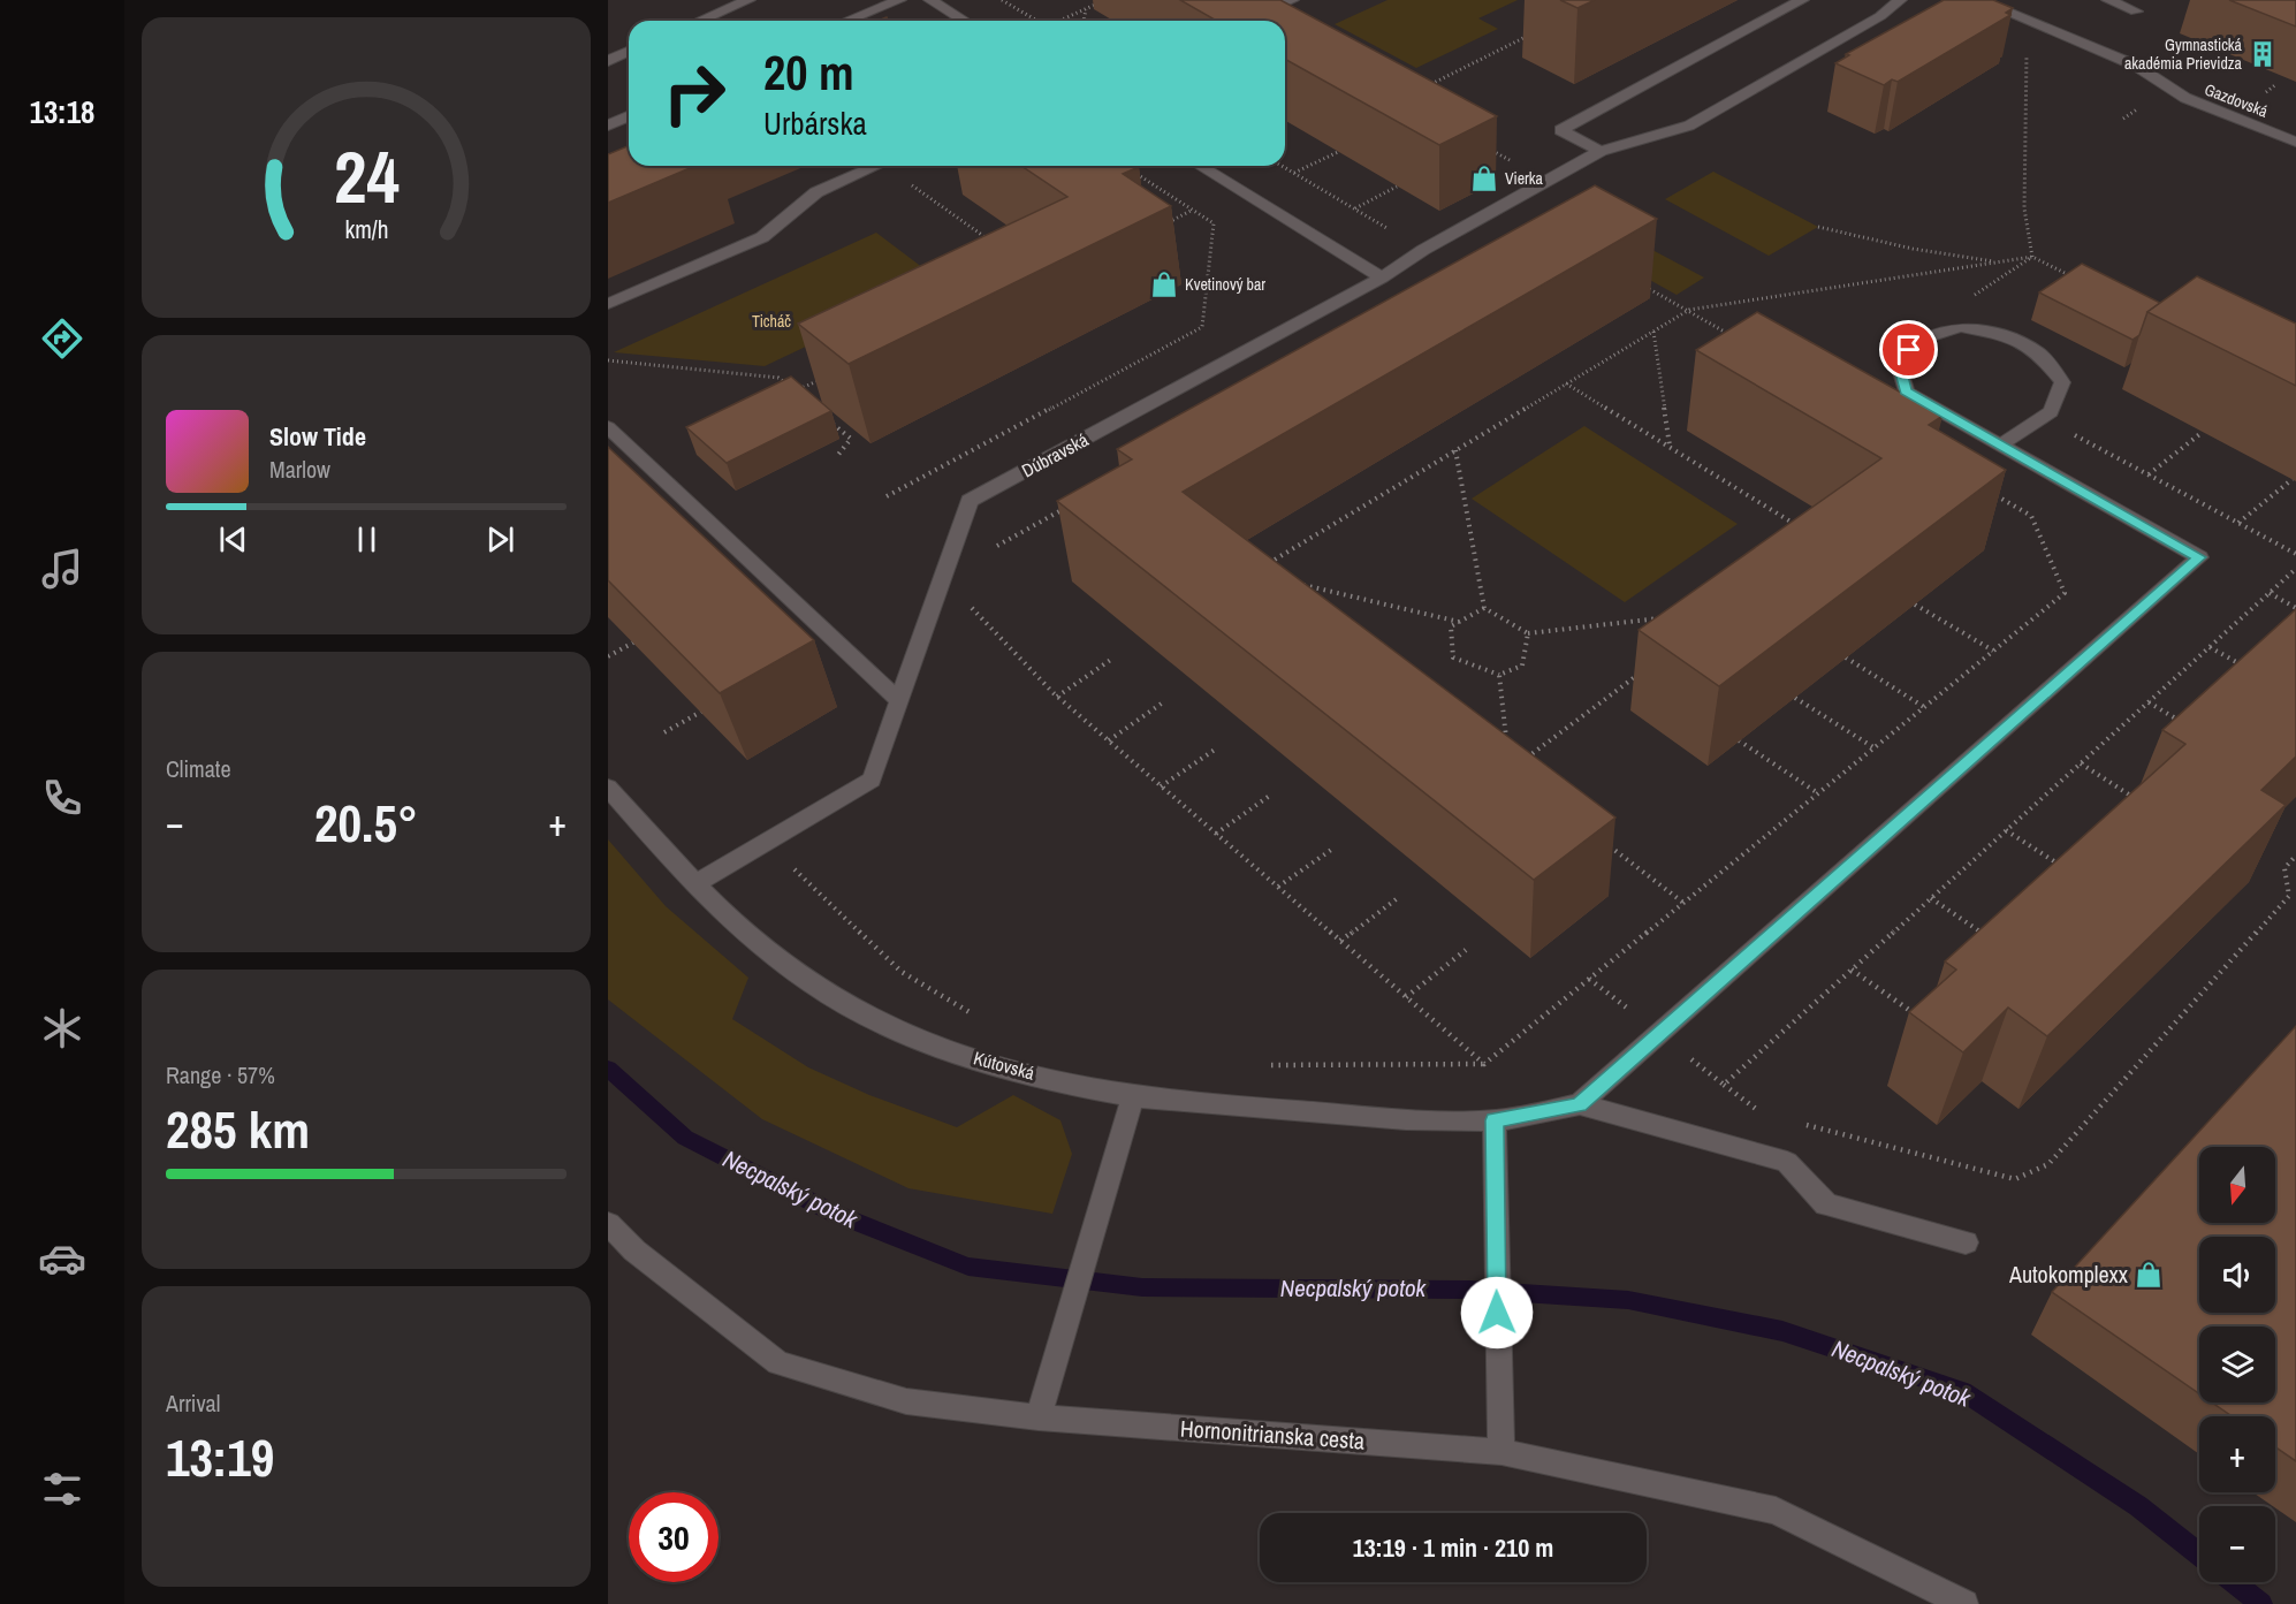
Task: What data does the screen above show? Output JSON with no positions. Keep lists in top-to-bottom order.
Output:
{
  "streets": {
    "street": [
      "Gazdovská",
      "Dúbravská",
      "Kútovská",
      "Hornonitrianska cesta"
    ]
  },
  "crossings": [
    ["Dúbravská", "Kútovská"]
  ],
  "water": ["Necpalský potok"],
  "parks": ["Ticháč"],
  "places": {
    "building": ["Gymnastická akadémia Prievidza"],
    "shop": ["Vierka", "Kvetinový bar", "Autokomplexx"]
  },
  "north": "bottom",
  "page": {
    "tabs": "13:18",
    "turn": ["20 m", "Urbárska"],
    "song": ["Slow Tide", "Marlow"],
    "tile": [
      "Climate",
      ["Range · 57%", "285 km"],
      ["Arrival", "13:19"]
    ],
    "heat": ["−", "20.5°", "+"],
    "map_buttons": ["+", "−"],
    "limit": "30",
    "trip": "13:19 · 1 min · 210 m",
    "gauge": ["24", "km/h"]
  }
}
